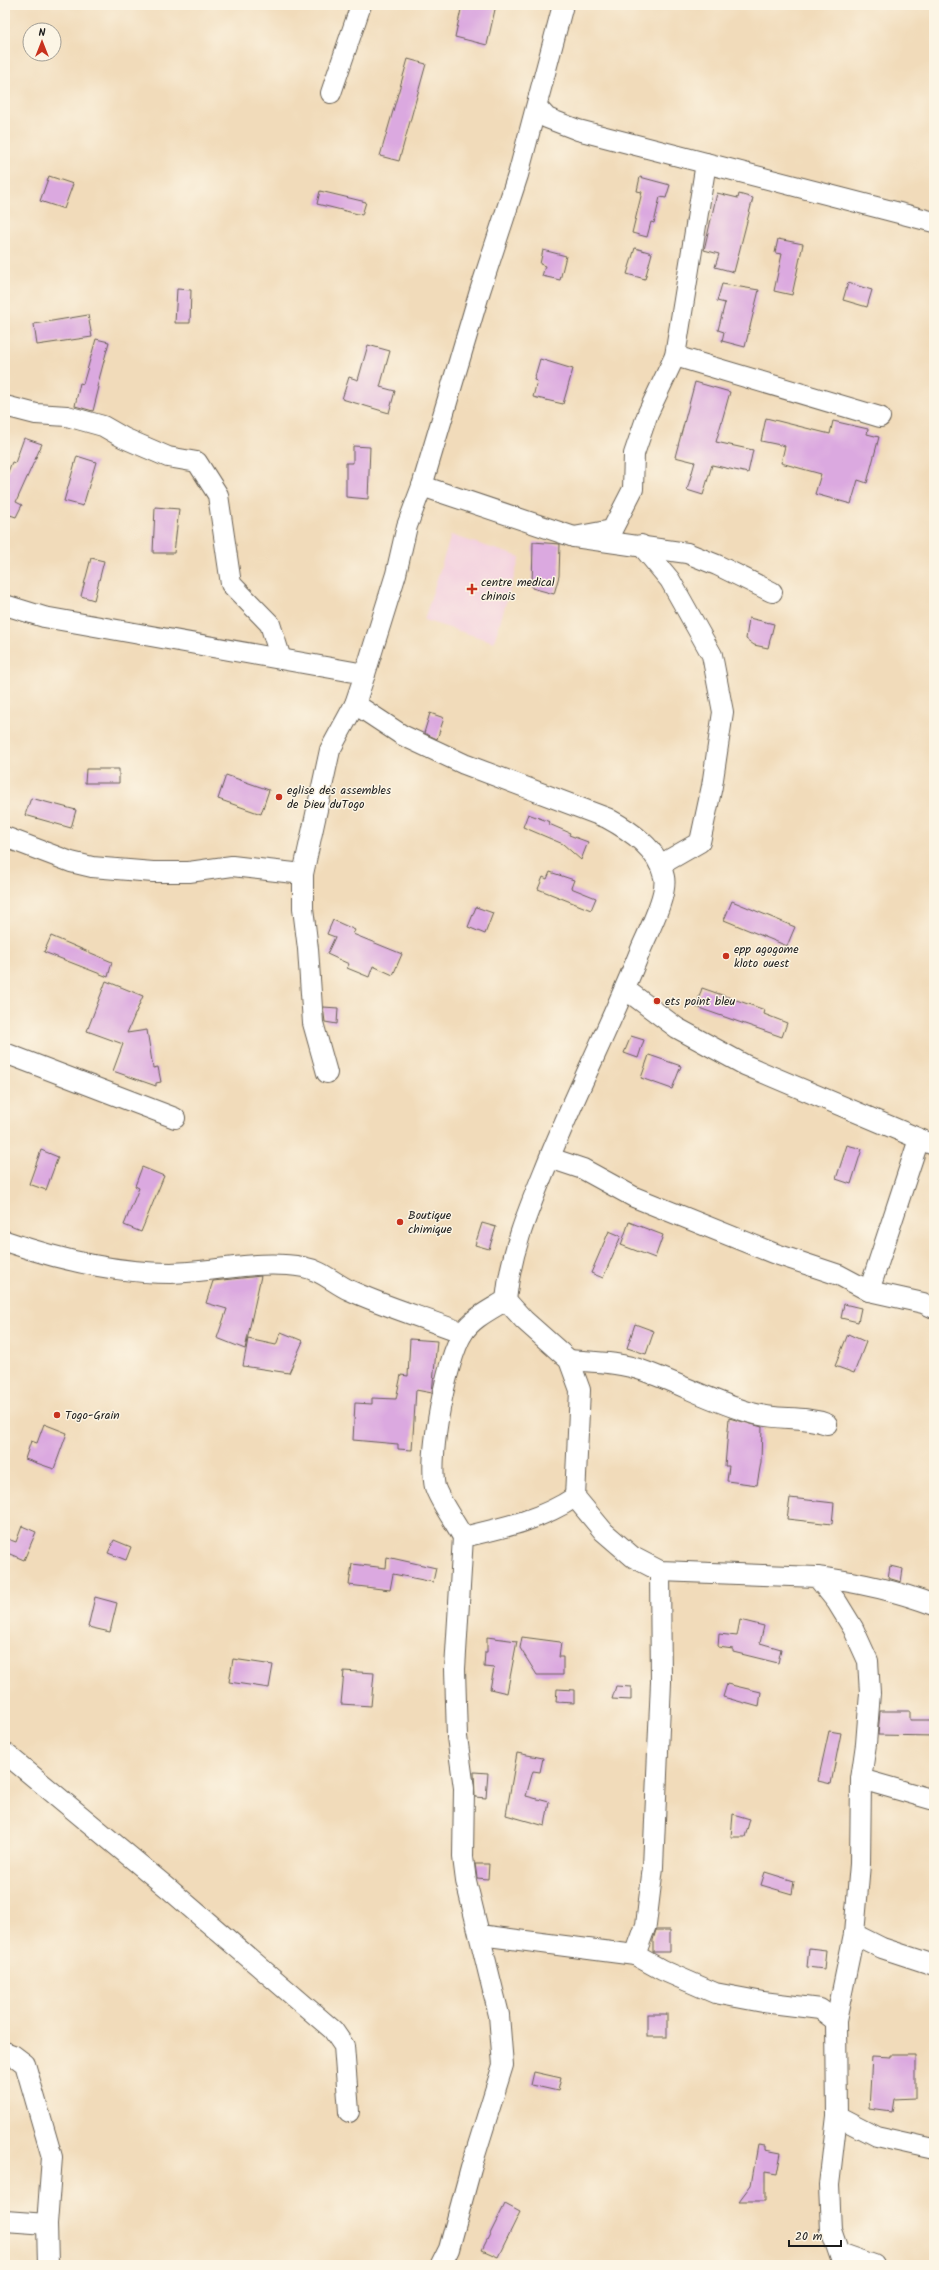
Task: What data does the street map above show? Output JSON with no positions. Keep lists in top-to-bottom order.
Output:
{
  "places": {
    "health": ["centre medical chinois"],
    "other": [
      "eglise des assembles de Dieu duTogo",
      "epp agogome kloto ouest",
      "ets point bleu",
      "Boutique chimique",
      "Togo-Grain"
    ]
  },
  "scale_bar": "20 m",
  "north": "top"
}
